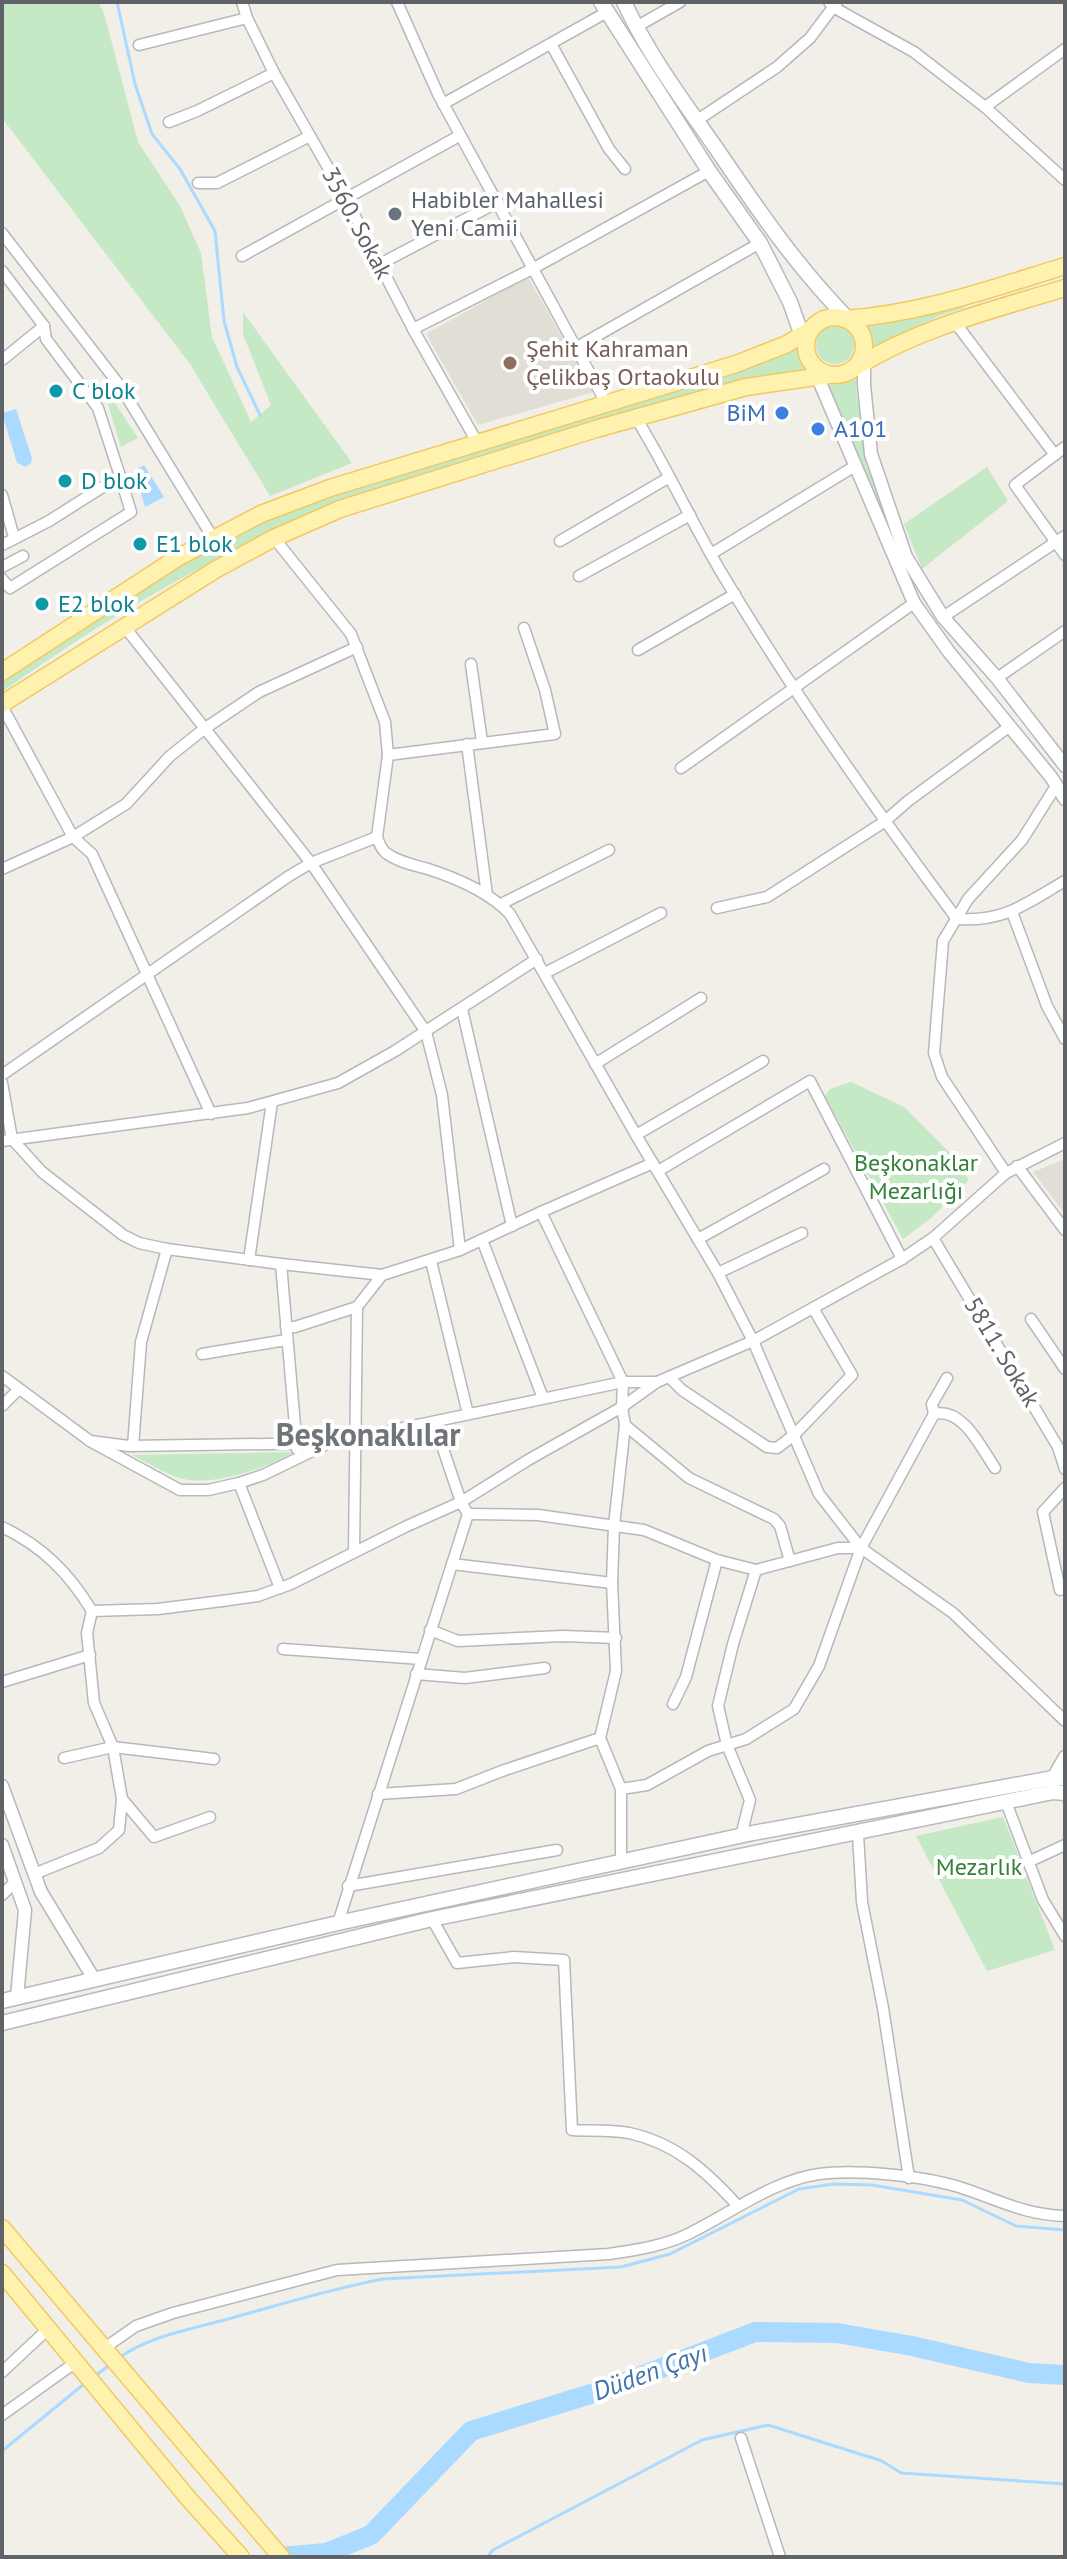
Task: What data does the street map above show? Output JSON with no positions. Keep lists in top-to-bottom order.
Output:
{
  "streets": {
    "street": ["3560. Sokak", "5811. Sokak"]
  },
  "districts": ["Beşkonaklılar"],
  "water": ["Düden Çayı"],
  "parks": ["Beşkonaklar Mezarlığı", "Mezarlık"],
  "places": [
    "Habibler Mahallesi Yeni Camii",
    "Şehit Kahraman Çelikbaş Ortaokulu",
    "C blok",
    "BiM",
    "A101",
    "D blok",
    "E1 blok",
    "E2 blok"
  ]
}
